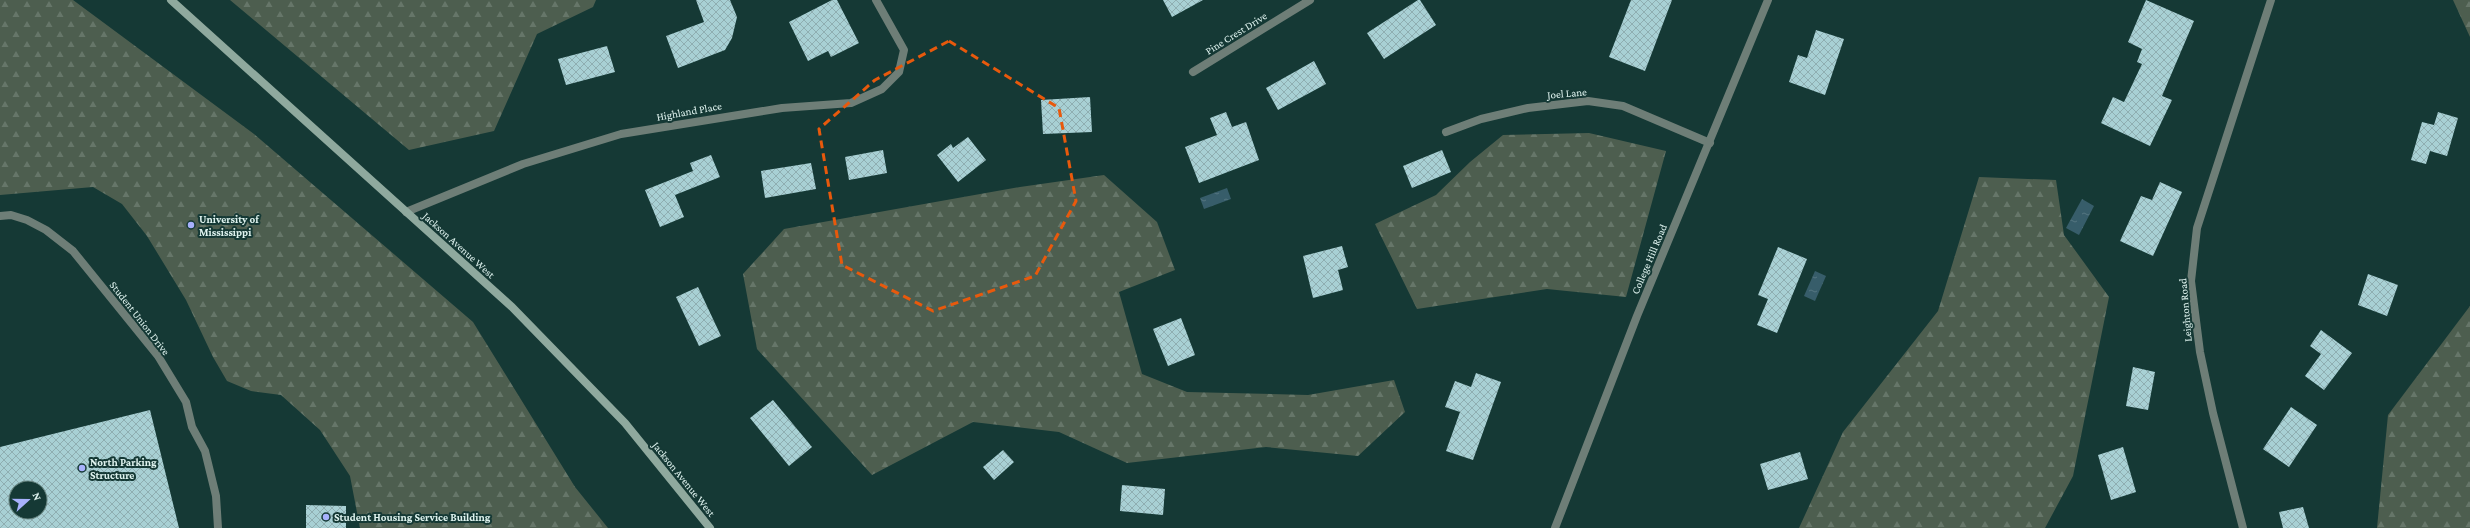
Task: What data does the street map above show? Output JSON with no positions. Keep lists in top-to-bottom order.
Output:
{
  "streets": {
    "main road": ["Jackson Avenue West"],
    "street": [
      "Pine Crest Drive",
      "Joel Lane",
      "Highland Place",
      "College Hill Road",
      "Leighton Road",
      "Student Union Drive"
    ]
  },
  "crossings": [
    ["Joel Lane", "College Hill Road"],
    ["Highland Place", "Jackson Avenue West"]
  ],
  "places": ["University of Mississippi", "North Parking Structure", "Student Housing Service Building"],
  "north": "right"
}
